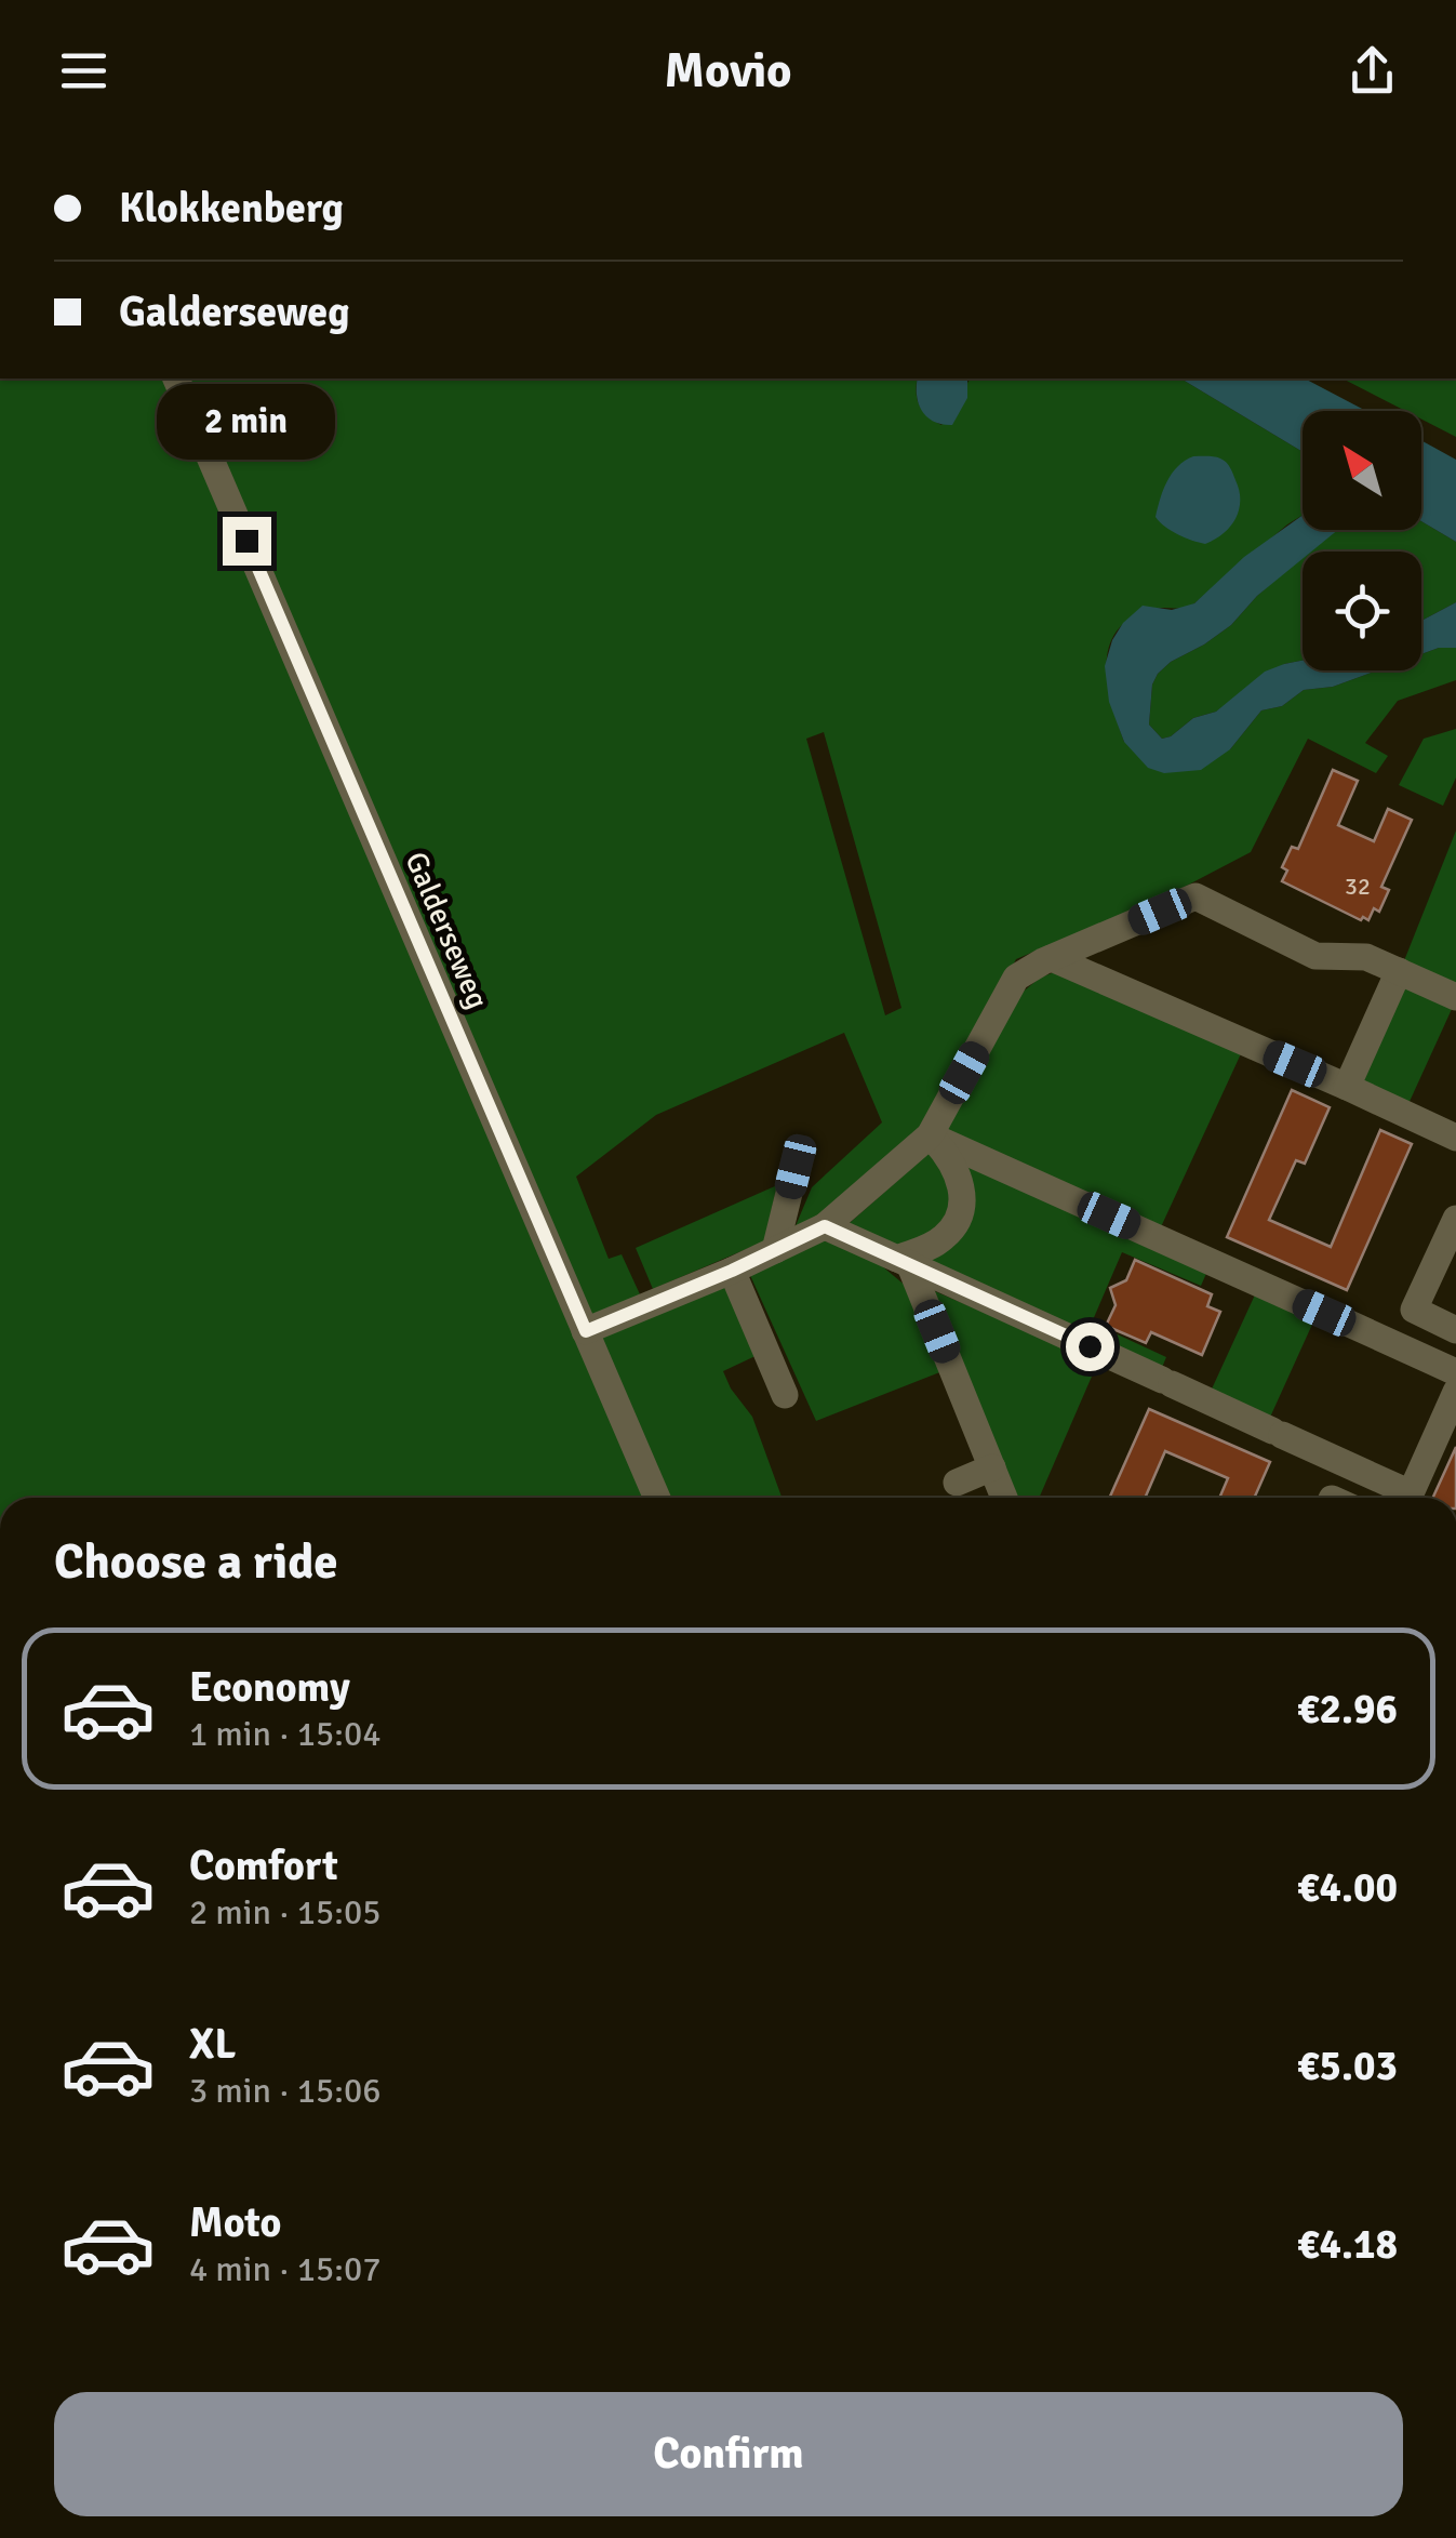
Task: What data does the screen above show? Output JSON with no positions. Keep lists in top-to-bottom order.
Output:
{
  "streets": {
    "street": ["Galderseweg"]
  },
  "house_numbers": ["32"],
  "north": "top left",
  "page": {
    "header": "Movio",
    "banner": ["Klokkenberg", "Galderseweg"],
    "bubble": "2 min",
    "heading": "Choose a ride",
    "list": [
      {
        "name": "Economy",
        "note": "1 min · 15:04",
        "value": "€2.96"
      },
      {
        "name": "Comfort",
        "note": "2 min · 15:05",
        "value": "€4.00"
      },
      {
        "name": "XL",
        "note": "3 min · 15:06",
        "value": "€5.03"
      },
      {
        "name": "Moto",
        "note": "4 min · 15:07",
        "value": "€4.18"
      }
    ],
    "buttons": "Confirm"
  }
}
